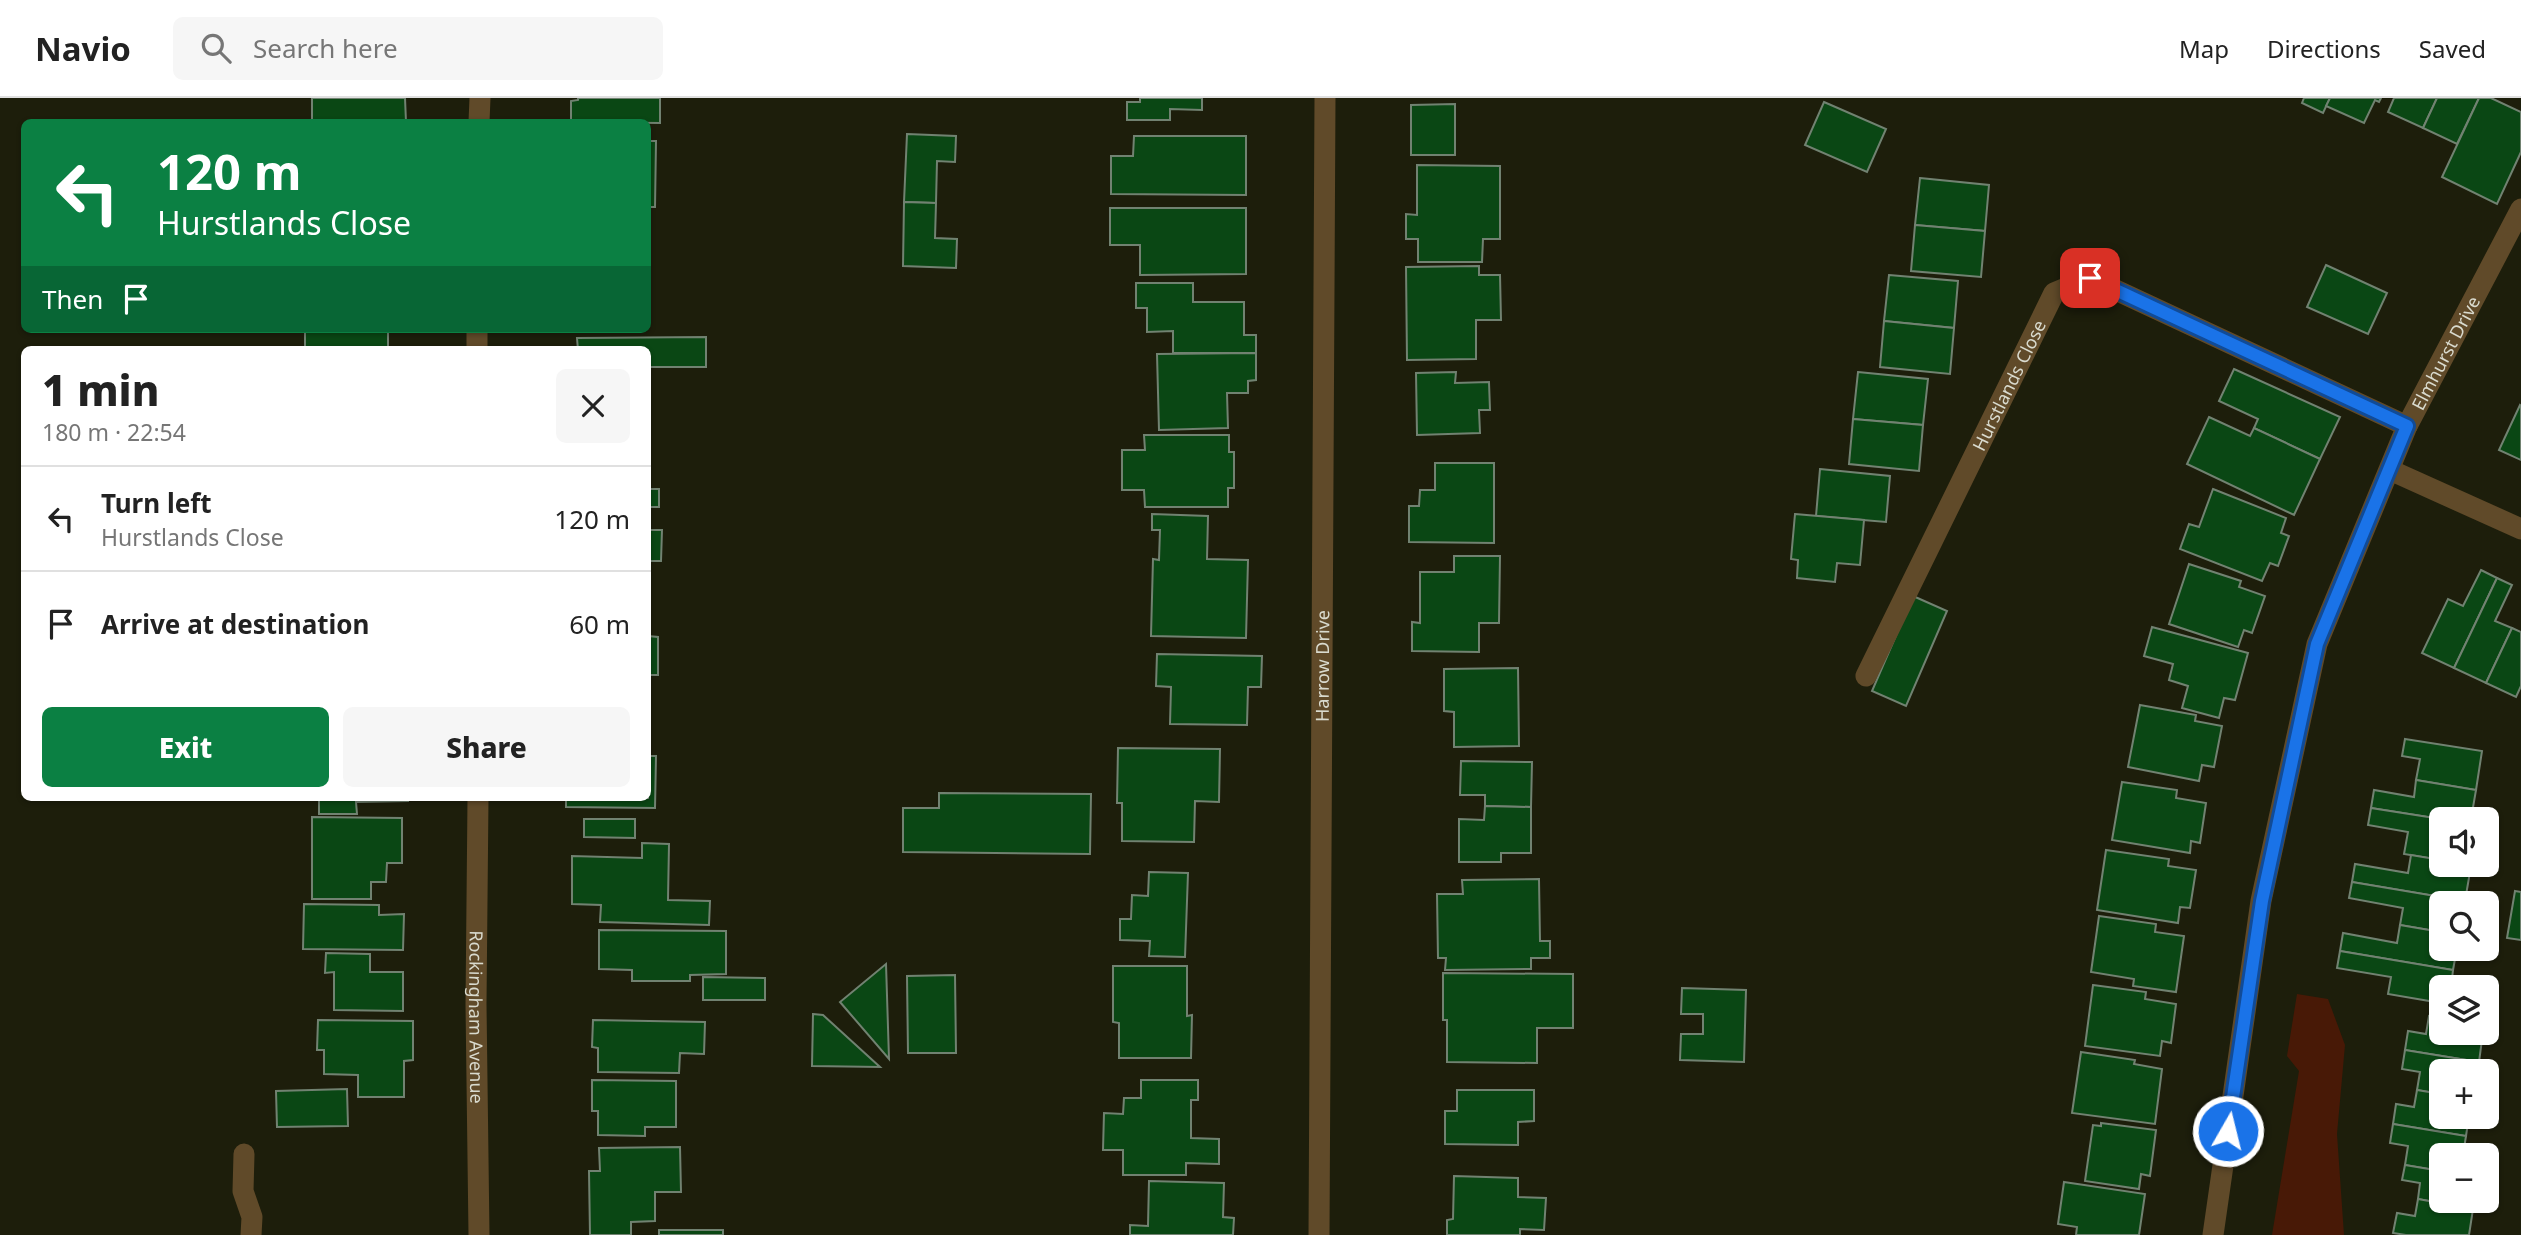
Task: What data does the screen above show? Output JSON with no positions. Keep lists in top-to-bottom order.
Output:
{
  "streets": {
    "street": [
      "Elmhurst Drive",
      "Hurstlands Close",
      "Harrow Drive",
      "Rockingham Avenue"
    ]
  },
  "crossings": [
    ["Elmhurst Drive", "Hurstlands Close"]
  ],
  "page": {
    "header": "Navio",
    "search": "Search here",
    "nav": ["Map", "Directions", "Saved"],
    "turn": ["120 m", "Hurstlands Close"],
    "then": "Then",
    "heading": ["1 min", "180 m · 22:54"],
    "list": [
      {
        "name": "Turn left",
        "note": "Hurstlands Close",
        "value": "120 m"
      },
      {
        "name": "Arrive at destination",
        "value": "60 m"
      }
    ],
    "buttons": ["Exit", "Share"],
    "map_buttons": ["+", "−"]
  }
}
